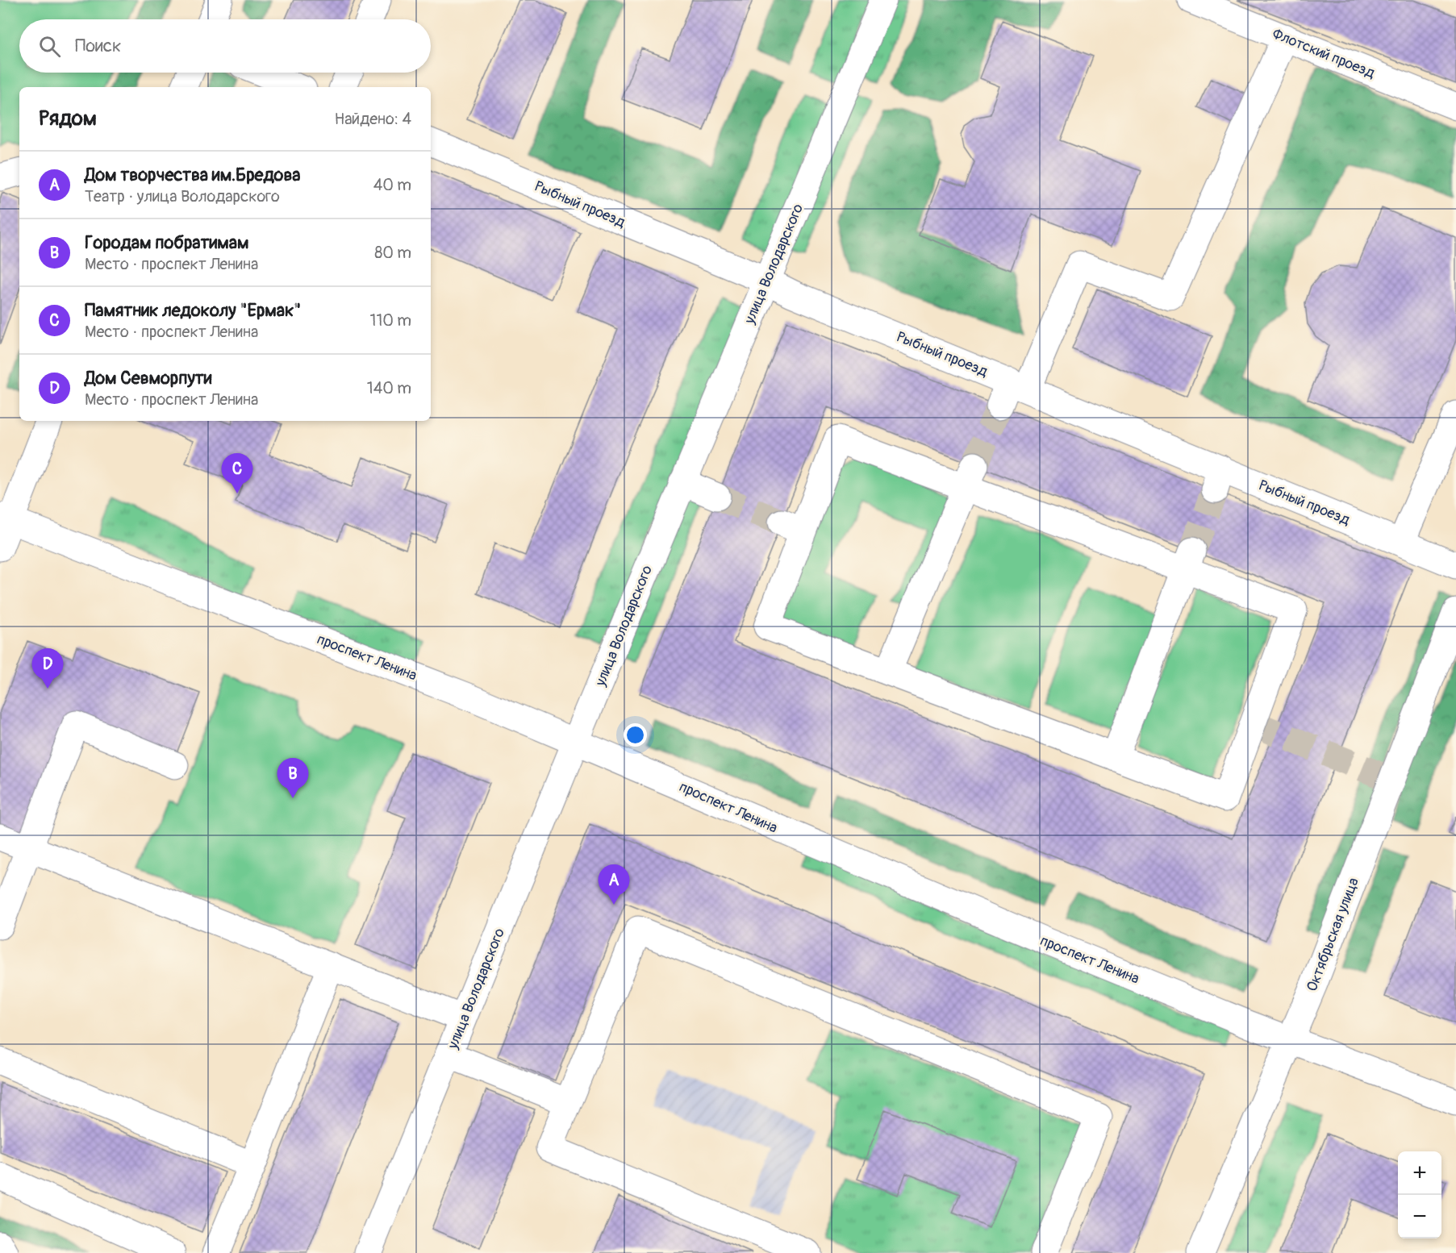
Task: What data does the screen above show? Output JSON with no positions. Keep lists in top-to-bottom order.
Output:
{
  "streets": {
    "street": [
      "Флотский проезд",
      "Рыбный проезд",
      "улица Володарского",
      "проспект Ленина",
      "Октябрьская улица"
    ]
  },
  "crossings": [
    ["Рыбный проезд", "улица Володарского"],
    ["улица Володарского", "проспект Ленина"],
    ["проспект Ленина", "Октябрьская улица"]
  ],
  "page": {
    "search": "Поиск",
    "heading": ["Рядом", "Найдено: 4"],
    "list": [
      {
        "mark": "A",
        "name": "Дом творчества им.Бредова",
        "note": "Театр · улица Володарского",
        "value": "40 m"
      },
      {
        "mark": "B",
        "name": "Городам побратимам",
        "note": "Место · проспект Ленина",
        "value": "80 m"
      },
      {
        "mark": "C",
        "name": "Памятник ледоколу \"Ермак\"",
        "note": "Место · проспект Ленина",
        "value": "110 m"
      },
      {
        "mark": "D",
        "name": "Дом Севморпути",
        "note": "Место · проспект Ленина",
        "value": "140 m"
      }
    ],
    "pins": [
      "C",
      "D",
      "B",
      "A"
    ],
    "map_buttons": ["+", "−"]
  }
}
